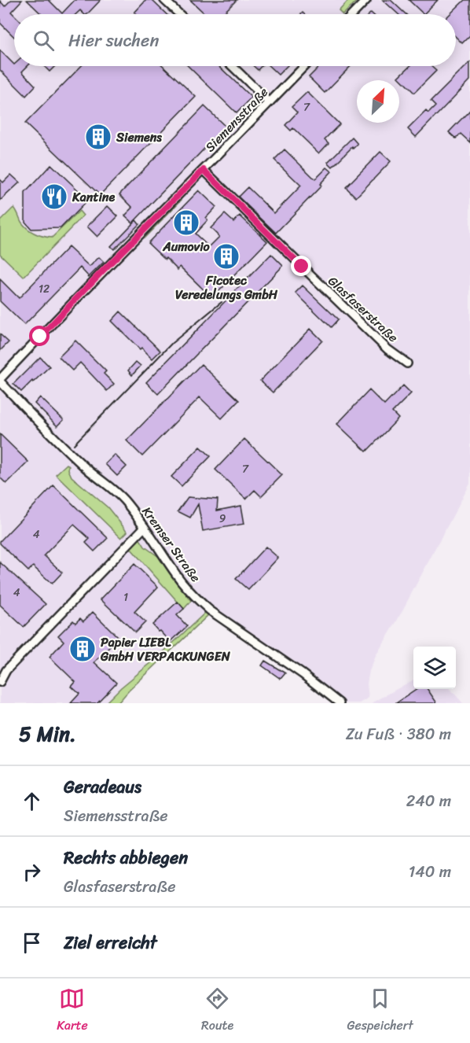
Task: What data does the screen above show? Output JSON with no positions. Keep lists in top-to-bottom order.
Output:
{
  "streets": {
    "street": ["Siemensstraße", "Glasfaserstraße", "Kremser Straße"]
  },
  "crossings": [
    ["Siemensstraße", "Glasfaserstraße"],
    ["Siemensstraße", "Kremser Straße"]
  ],
  "places": {
    "building": [
      "Siemens",
      "Aumovio",
      "Ficotec Veredelungs GmbH",
      "Papier LIEBL GmbH VERPACKUNGEN"
    ],
    "restaurant": ["Kantine"]
  },
  "house_numbers": [
    "7",
    "12",
    "7",
    "9",
    "4",
    "4",
    "1"
  ],
  "north": "top right",
  "page": {
    "search": "Hier suchen",
    "heading": ["5 Min.", "Zu Fuß · 380 m"],
    "list": [
      ["Geradeaus", "Siemensstraße", "240 m"],
      ["Rechts abbiegen", "Glasfaserstraße", "140 m"],
      "Ziel erreicht"
    ],
    "nav": ["Karte", "Route", "Gespeichert"]
  }
}
